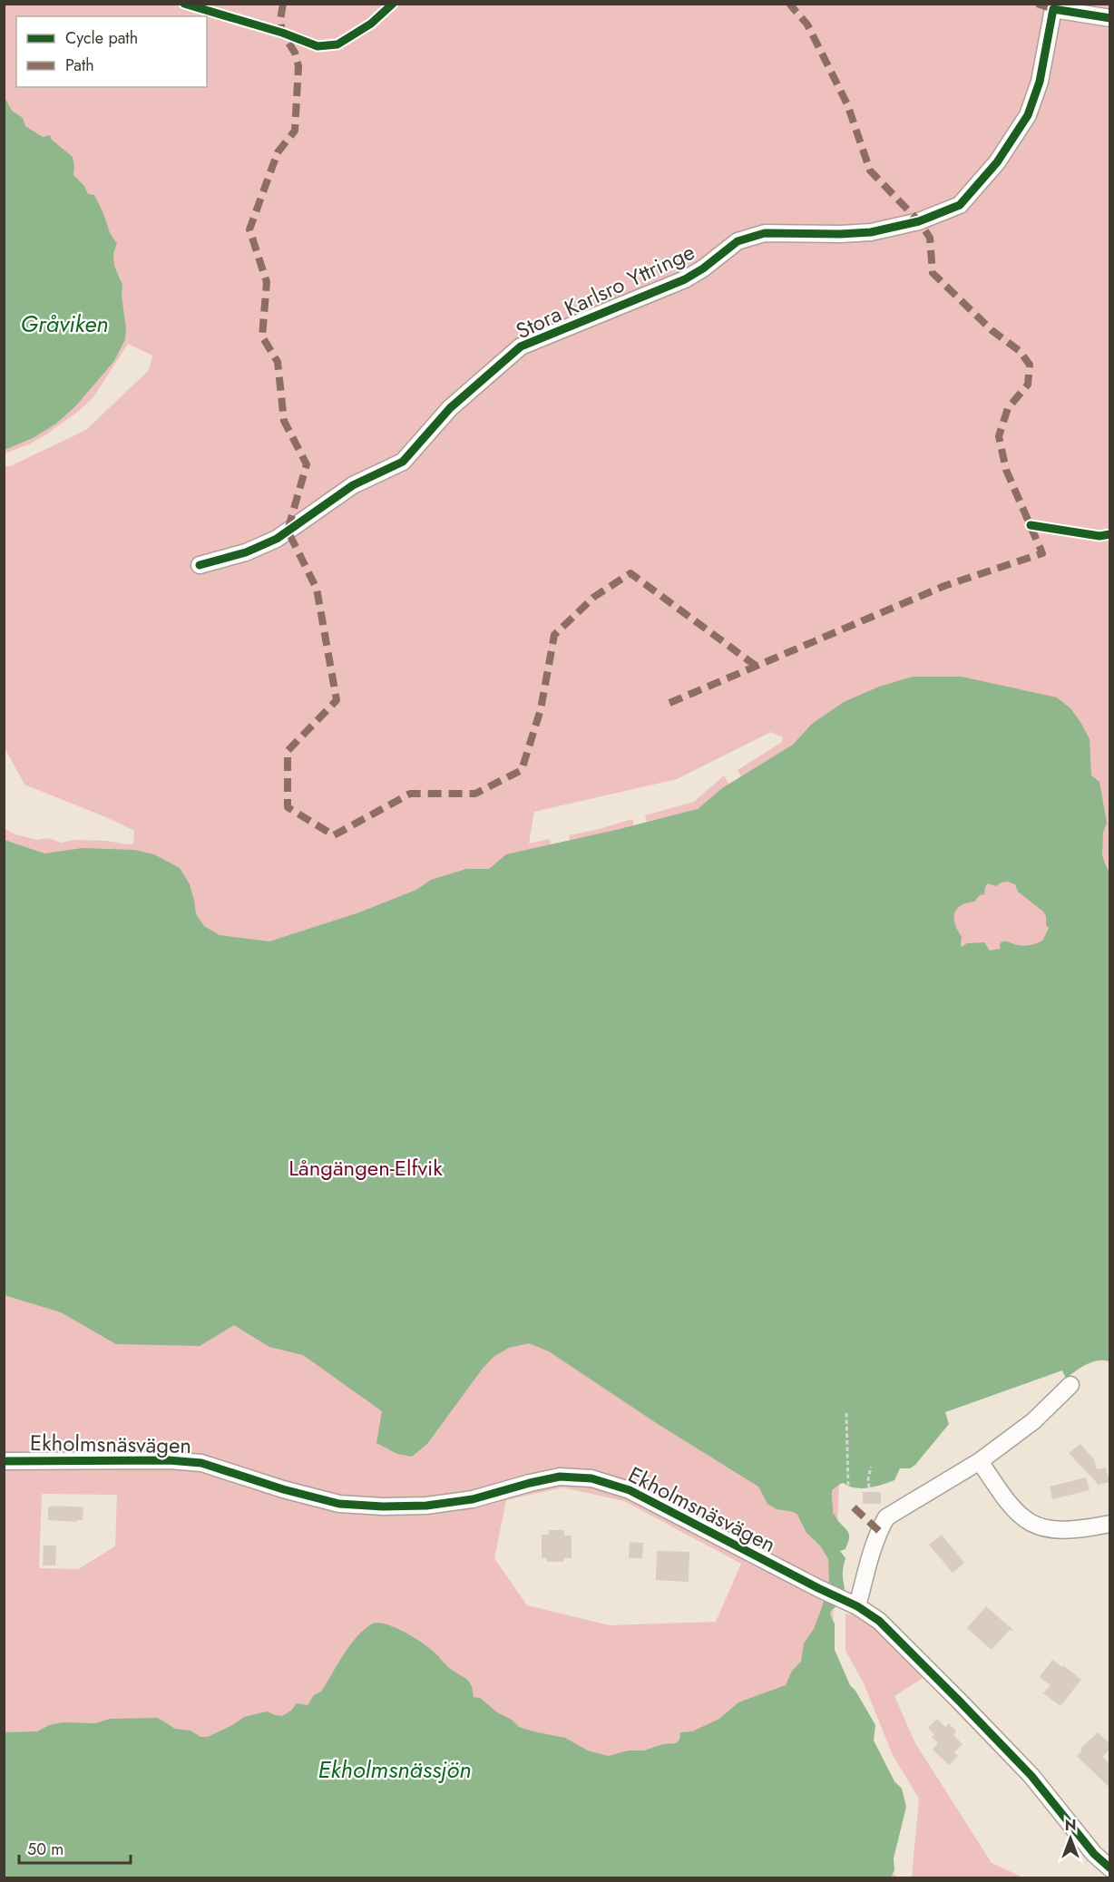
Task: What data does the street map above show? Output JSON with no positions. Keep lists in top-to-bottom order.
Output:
{
  "streets": {
    "street": ["Stora Karlsro Yttringe", "Ekholmsnäsvägen"]
  },
  "water": ["Gråviken", "Ekholmsnässjön"],
  "parks": ["Långängen-Elfvik"],
  "legend": ["Cycle path", "Path"],
  "scale_bar": "50 m",
  "north": "top"
}
